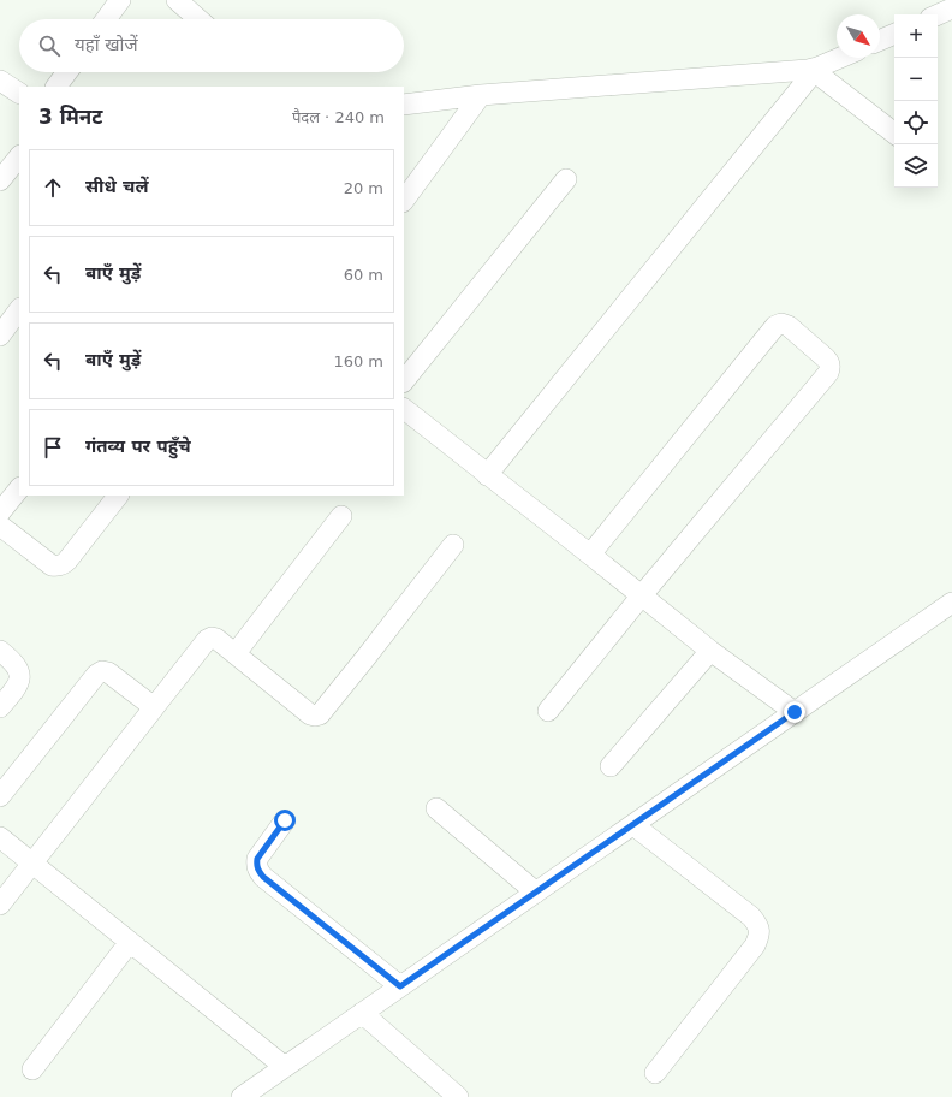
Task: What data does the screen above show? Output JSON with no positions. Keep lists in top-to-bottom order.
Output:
{
  "north": "bottom right",
  "page": {
    "map_buttons": ["+", "−"],
    "search": "यहाँ खोजें",
    "heading": ["3 मिनट", "पैदल · 240 m"],
    "list": [
      ["सीधे चलें", "20 m"],
      ["बाएँ मुड़ें", "60 m"],
      ["बाएँ मुड़ें", "160 m"],
      "गंतव्य पर पहुँचे"
    ]
  }
}
